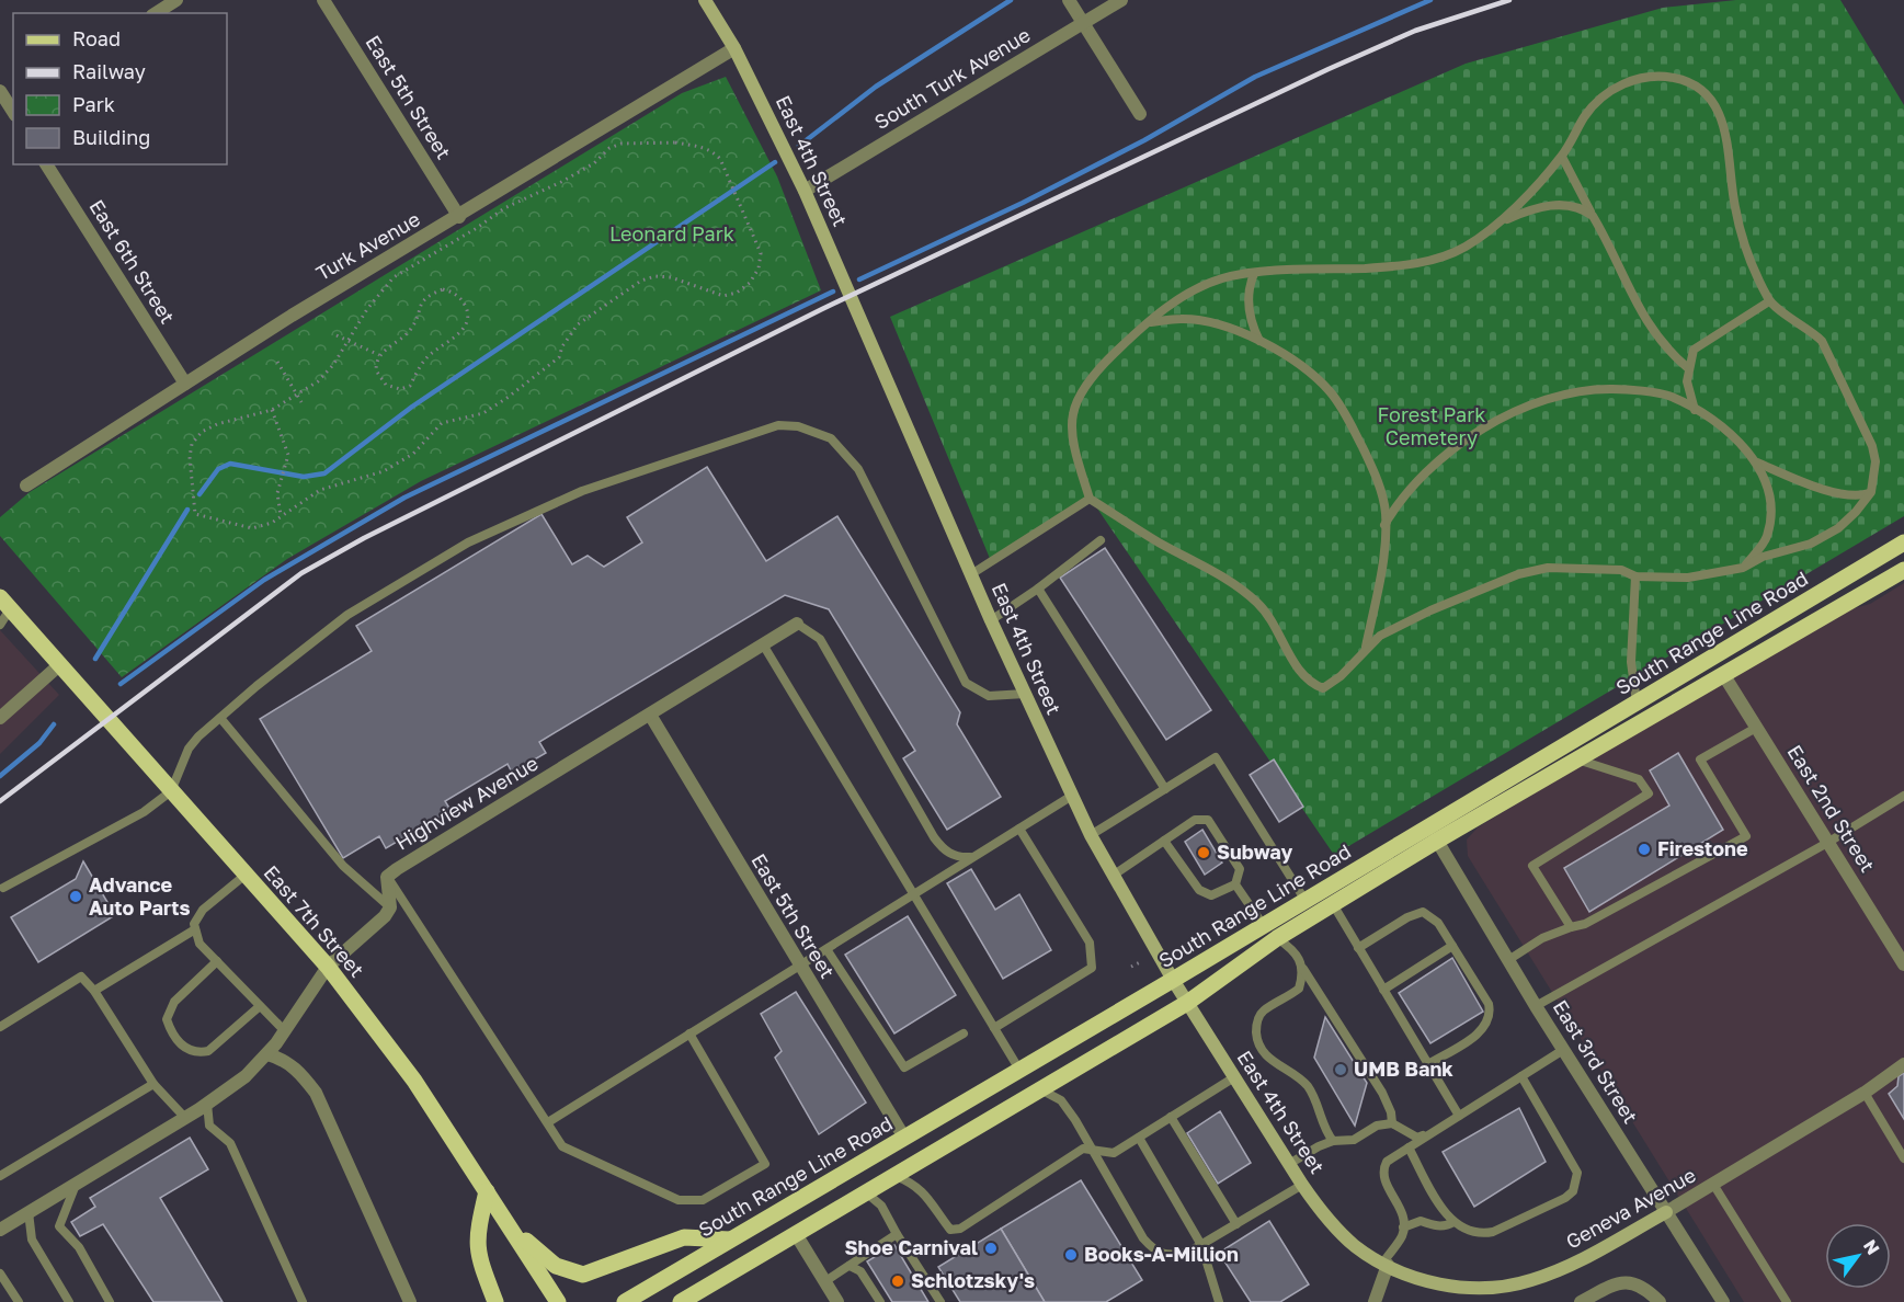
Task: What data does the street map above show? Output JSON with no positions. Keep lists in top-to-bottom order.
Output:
{
  "streets": {
    "main road": ["South Range Line Road", "East 7th Street"],
    "street": [
      "South Turk Avenue",
      "East 5th Street",
      "East 4th Street",
      "Turk Avenue",
      "East 6th Street",
      "Highview Avenue",
      "East 2nd Street",
      "East 3rd Street",
      "Geneva Avenue"
    ]
  },
  "crossings": [
    ["South Turk Avenue", "East 4th Street"],
    ["East 5th Street", "Turk Avenue"],
    ["East 5th Street", "South Range Line Road"],
    ["East 5th Street", "Highview Avenue"],
    ["East 4th Street", "Turk Avenue"],
    ["East 4th Street", "South Range Line Road"],
    ["East 4th Street", "Geneva Avenue"],
    ["Turk Avenue", "East 6th Street"],
    ["South Range Line Road", "East 2nd Street"],
    ["South Range Line Road", "East 3rd Street"],
    ["East 3rd Street", "Geneva Avenue"]
  ],
  "parks": ["Leonard Park", "Forest Park Cemetery"],
  "places": [
    "Firestone",
    "Subway",
    "Advance Auto Parts",
    "UMB Bank",
    "Shoe Carnival",
    "Books-A-Million",
    "Schlotzsky's"
  ],
  "legend": [
    "Road",
    "Railway",
    "Park",
    "Building"
  ],
  "north": "top right"
}
